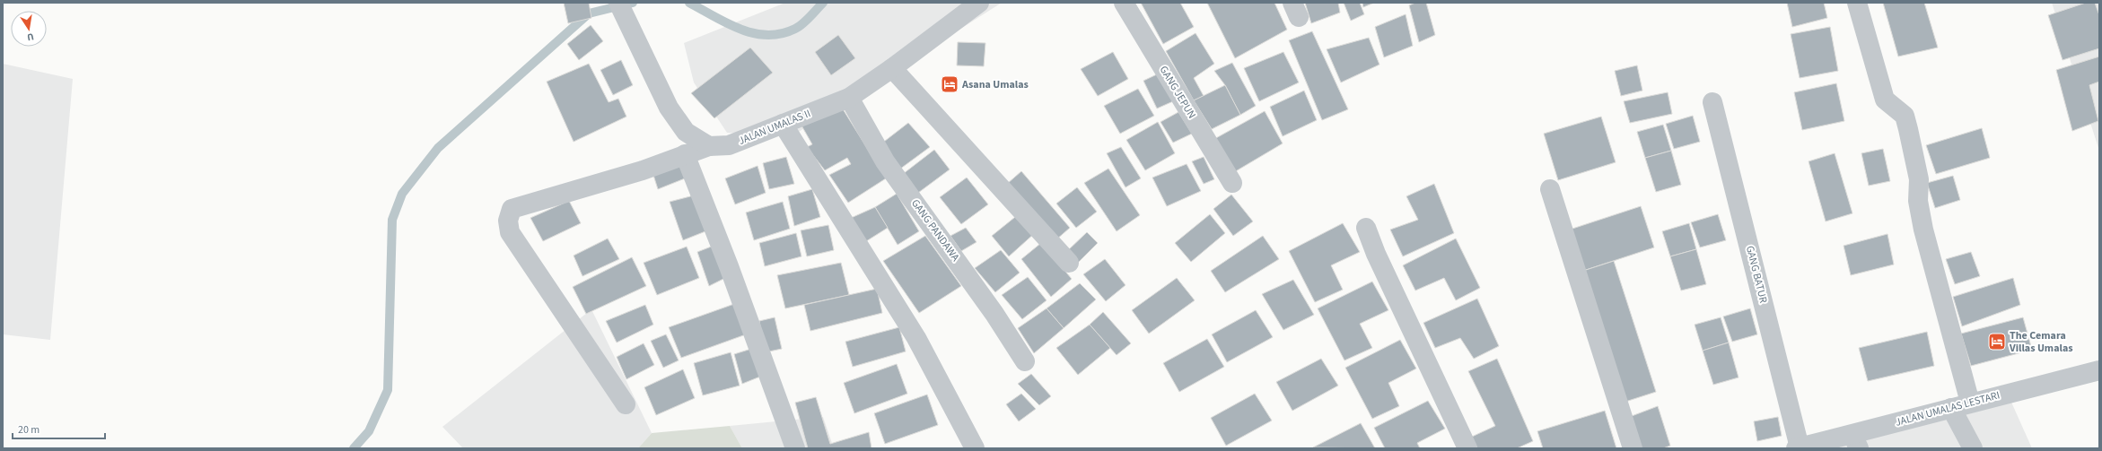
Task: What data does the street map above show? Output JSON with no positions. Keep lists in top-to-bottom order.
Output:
{
  "streets": {
    "street": [
      "GANG JEPUN",
      "JALAN UMALAS II",
      "GANG PANDAWA",
      "GANG BATUR",
      "JALAN UMALAS LESTARI"
    ]
  },
  "crossings": [
    ["JALAN UMALAS II", "GANG PANDAWA"],
    ["GANG BATUR", "JALAN UMALAS LESTARI"]
  ],
  "places": {
    "hotel": ["Asana Umalas", "The Cemara Villas Umalas"]
  },
  "scale_bar": "20 m",
  "north": "bottom"
}
